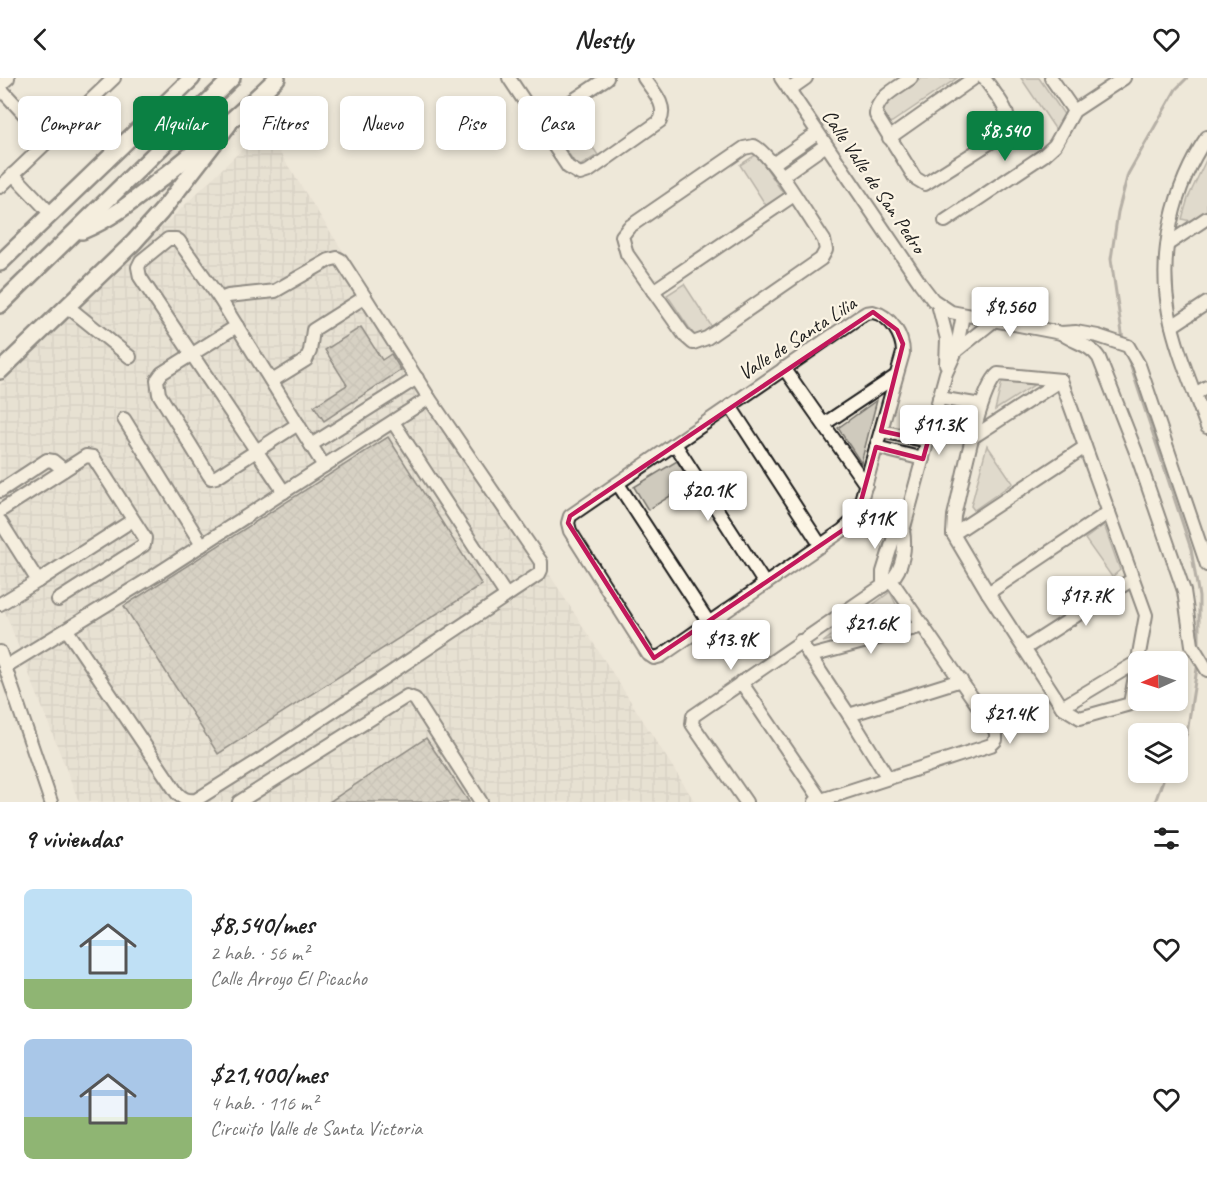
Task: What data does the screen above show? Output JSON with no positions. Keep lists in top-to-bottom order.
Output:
{
  "streets": {
    "street": ["Calle Valle de San Pedro", "Valle de Santa Lilia"]
  },
  "north": "left",
  "page": {
    "header": "Nestly",
    "chip": [
      "Comprar",
      "Alquilar",
      "Filtros",
      "Nuevo",
      "Piso",
      "Casa"
    ],
    "price": [
      "$8,540",
      "$9,560",
      "$11.3K",
      "$20.1K",
      "$11K",
      "$17.7K",
      "$21.6K",
      "$13.9K",
      "$21.4K"
    ],
    "heading": "9 viviendas",
    "list": [
      {
        "name": "$8,540/mes",
        "note": "2 hab. · 56 m² · Calle Arroyo El Picacho"
      },
      {
        "name": "$21,400/mes",
        "note": "4 hab. · 116 m² · Circuito Valle de Santa Victoria"
      }
    ]
  }
}
